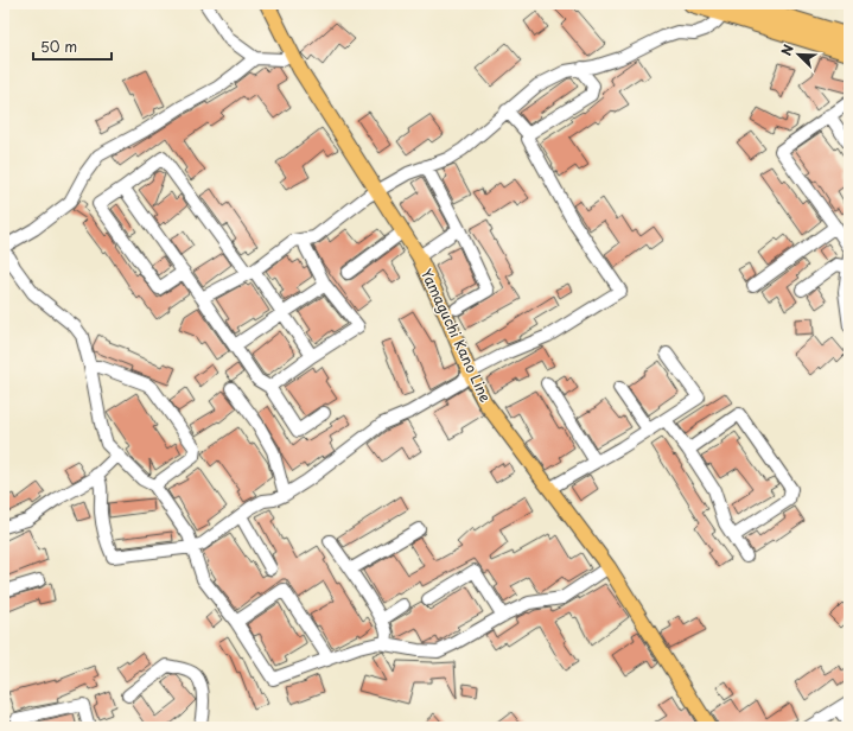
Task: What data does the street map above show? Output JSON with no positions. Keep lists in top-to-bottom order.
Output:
{
  "streets": {
    "main road": ["Yamaguchi Kano Line"]
  },
  "scale_bar": "50 m",
  "north": "top left"
}
